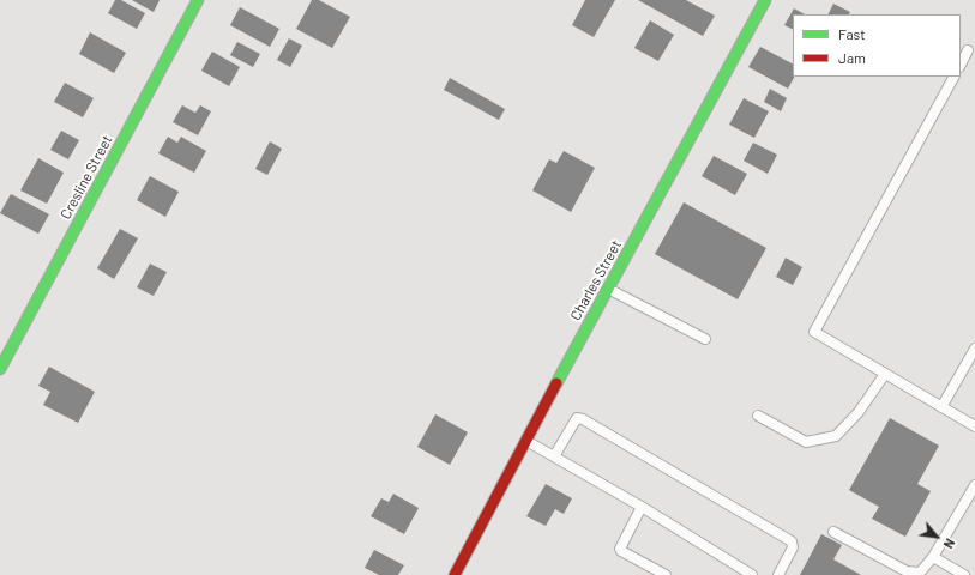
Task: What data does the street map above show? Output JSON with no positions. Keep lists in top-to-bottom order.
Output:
{
  "streets": {
    "street": ["Cresline Street", "Charles Street"]
  },
  "legend": ["Fast", "Jam"],
  "north": "bottom right"
}
